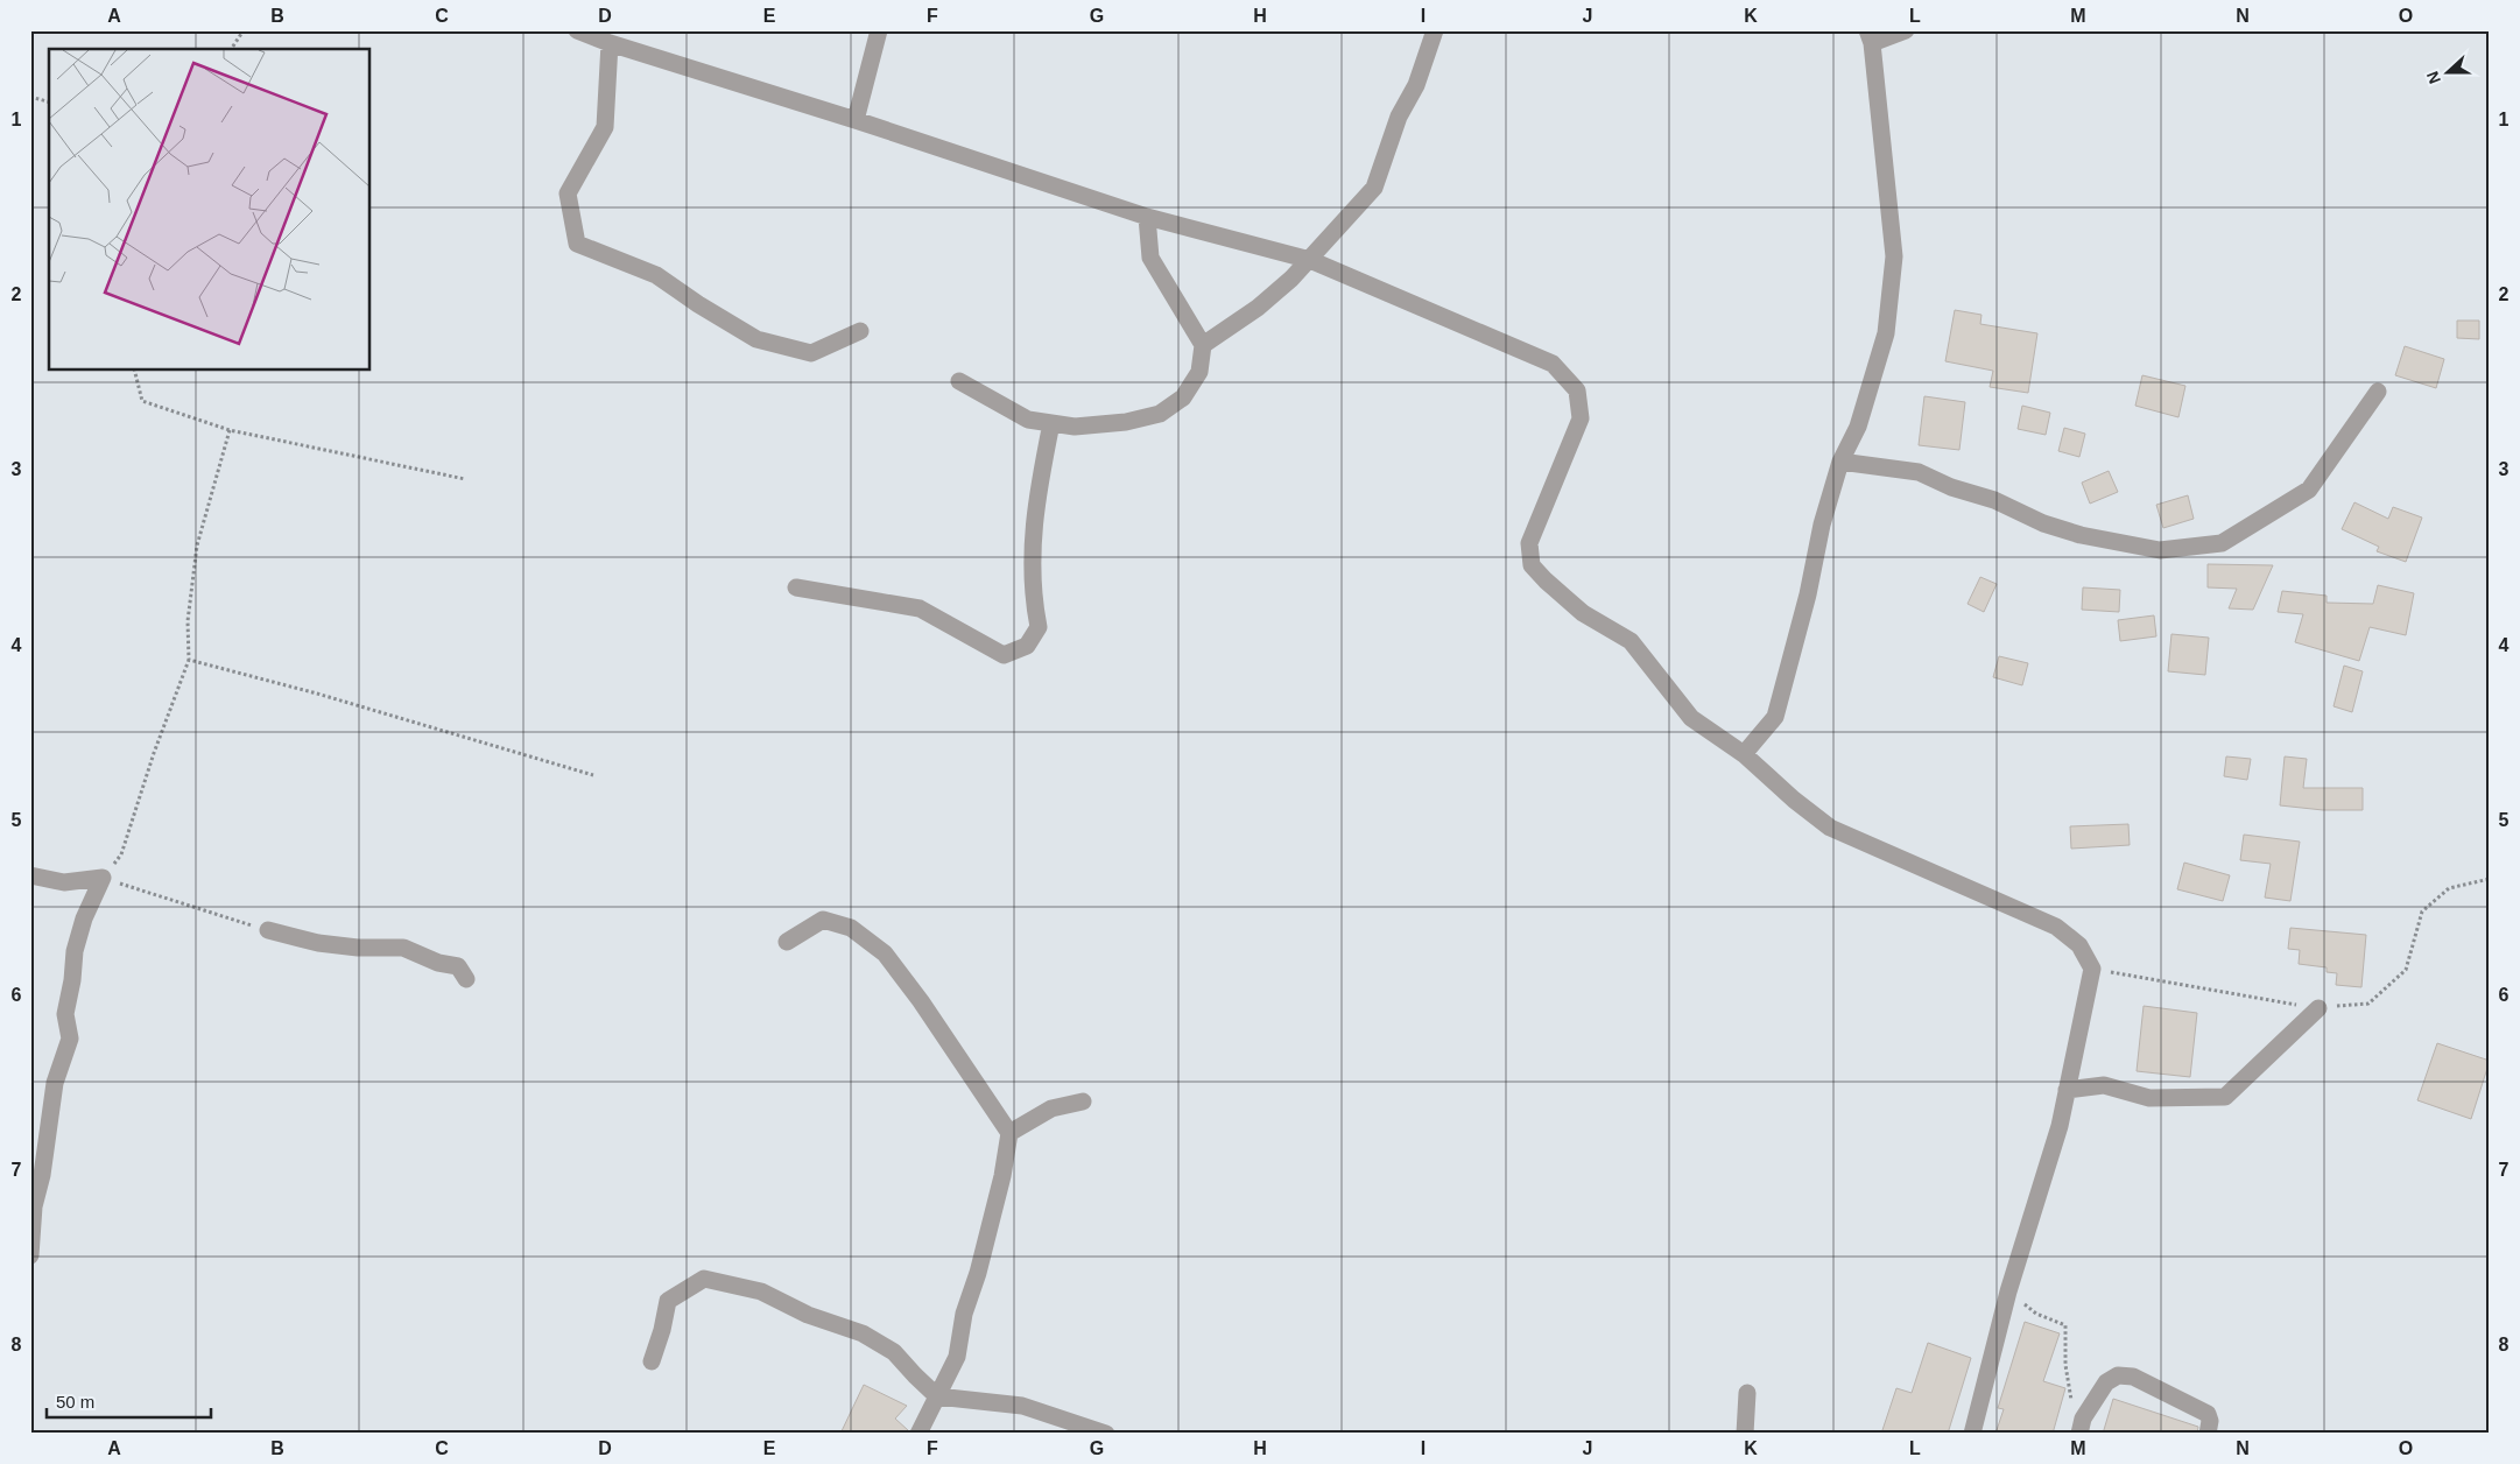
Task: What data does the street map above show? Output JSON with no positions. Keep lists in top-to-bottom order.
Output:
{
  "scale_bar": "50 m",
  "north": "left",
  "grid": {
    "columns": [
      "A",
      "B",
      "C",
      "D",
      "E",
      "F",
      "G",
      "H",
      "I",
      "J",
      "K",
      "L",
      "M",
      "N",
      "O"
    ],
    "rows": [
      "1",
      "2",
      "3",
      "4",
      "5",
      "6",
      "7",
      "8"
    ]
  }
}
